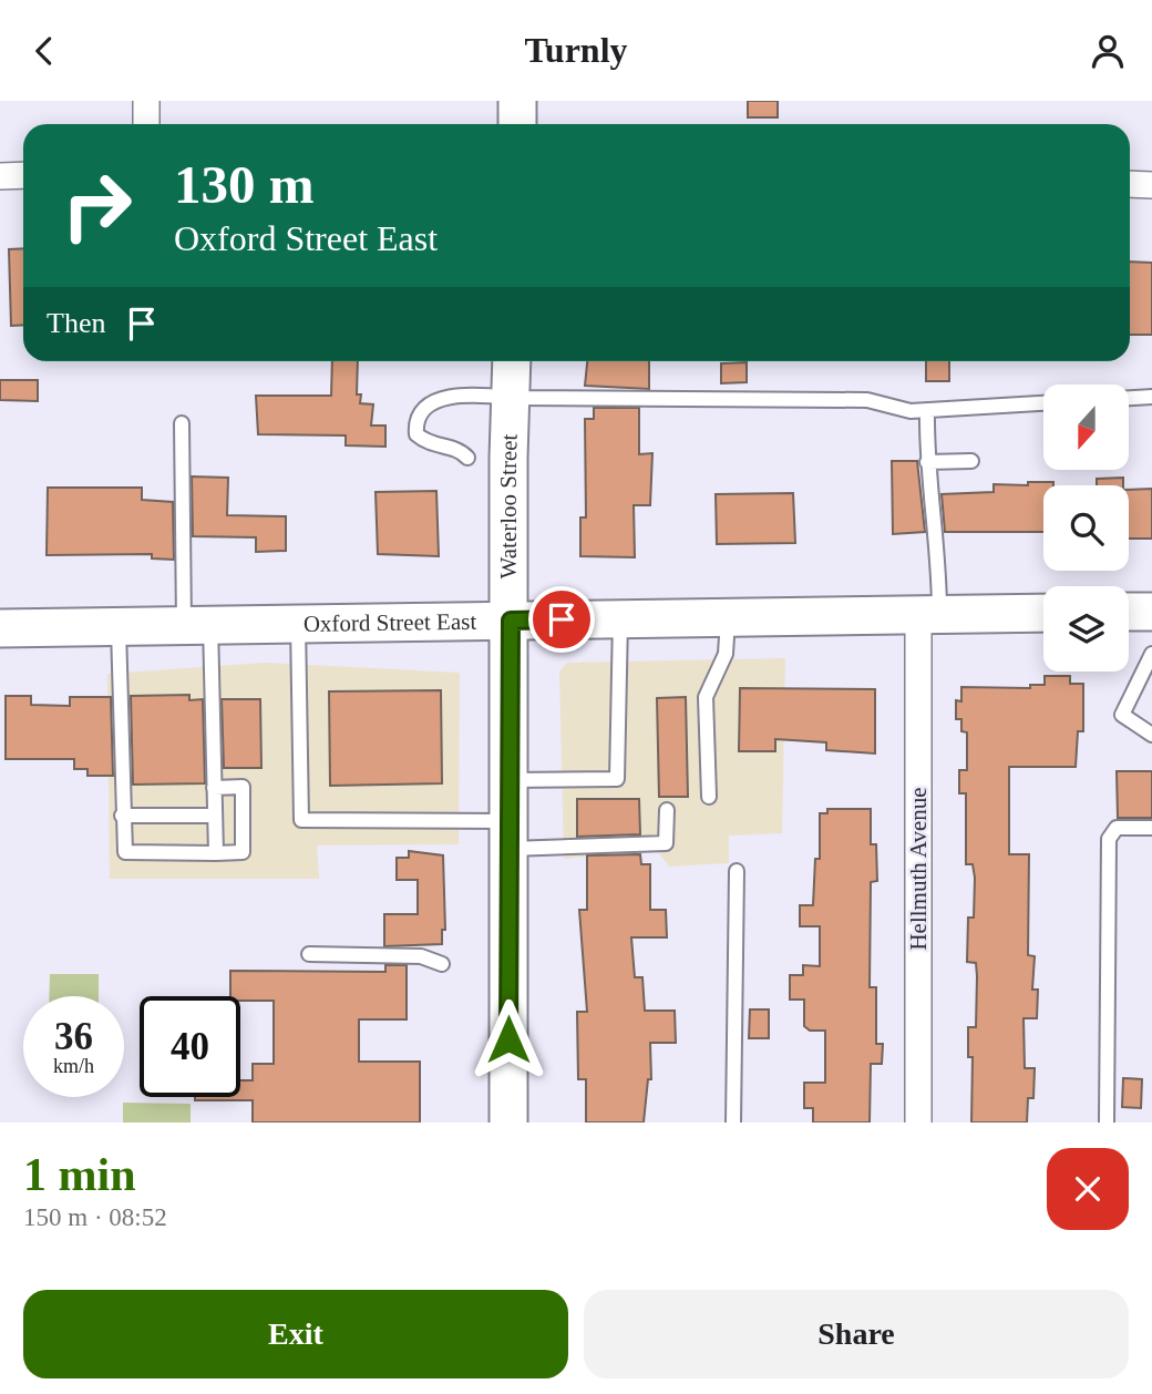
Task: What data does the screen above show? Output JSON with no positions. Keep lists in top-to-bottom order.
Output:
{
  "streets": {
    "main road": ["Waterloo Street", "Oxford Street East"],
    "street": ["Hellmuth Avenue"]
  },
  "crossings": [
    ["Waterloo Street", "Oxford Street East"],
    ["Oxford Street East", "Hellmuth Avenue"]
  ],
  "north": "bottom",
  "page": {
    "header": "Turnly",
    "turn": ["130 m", "Oxford Street East"],
    "then": "Then",
    "speed": "36 km/h",
    "limit": "40",
    "heading": ["1 min", "150 m · 08:52"],
    "buttons": ["Exit", "Share"]
  }
}
